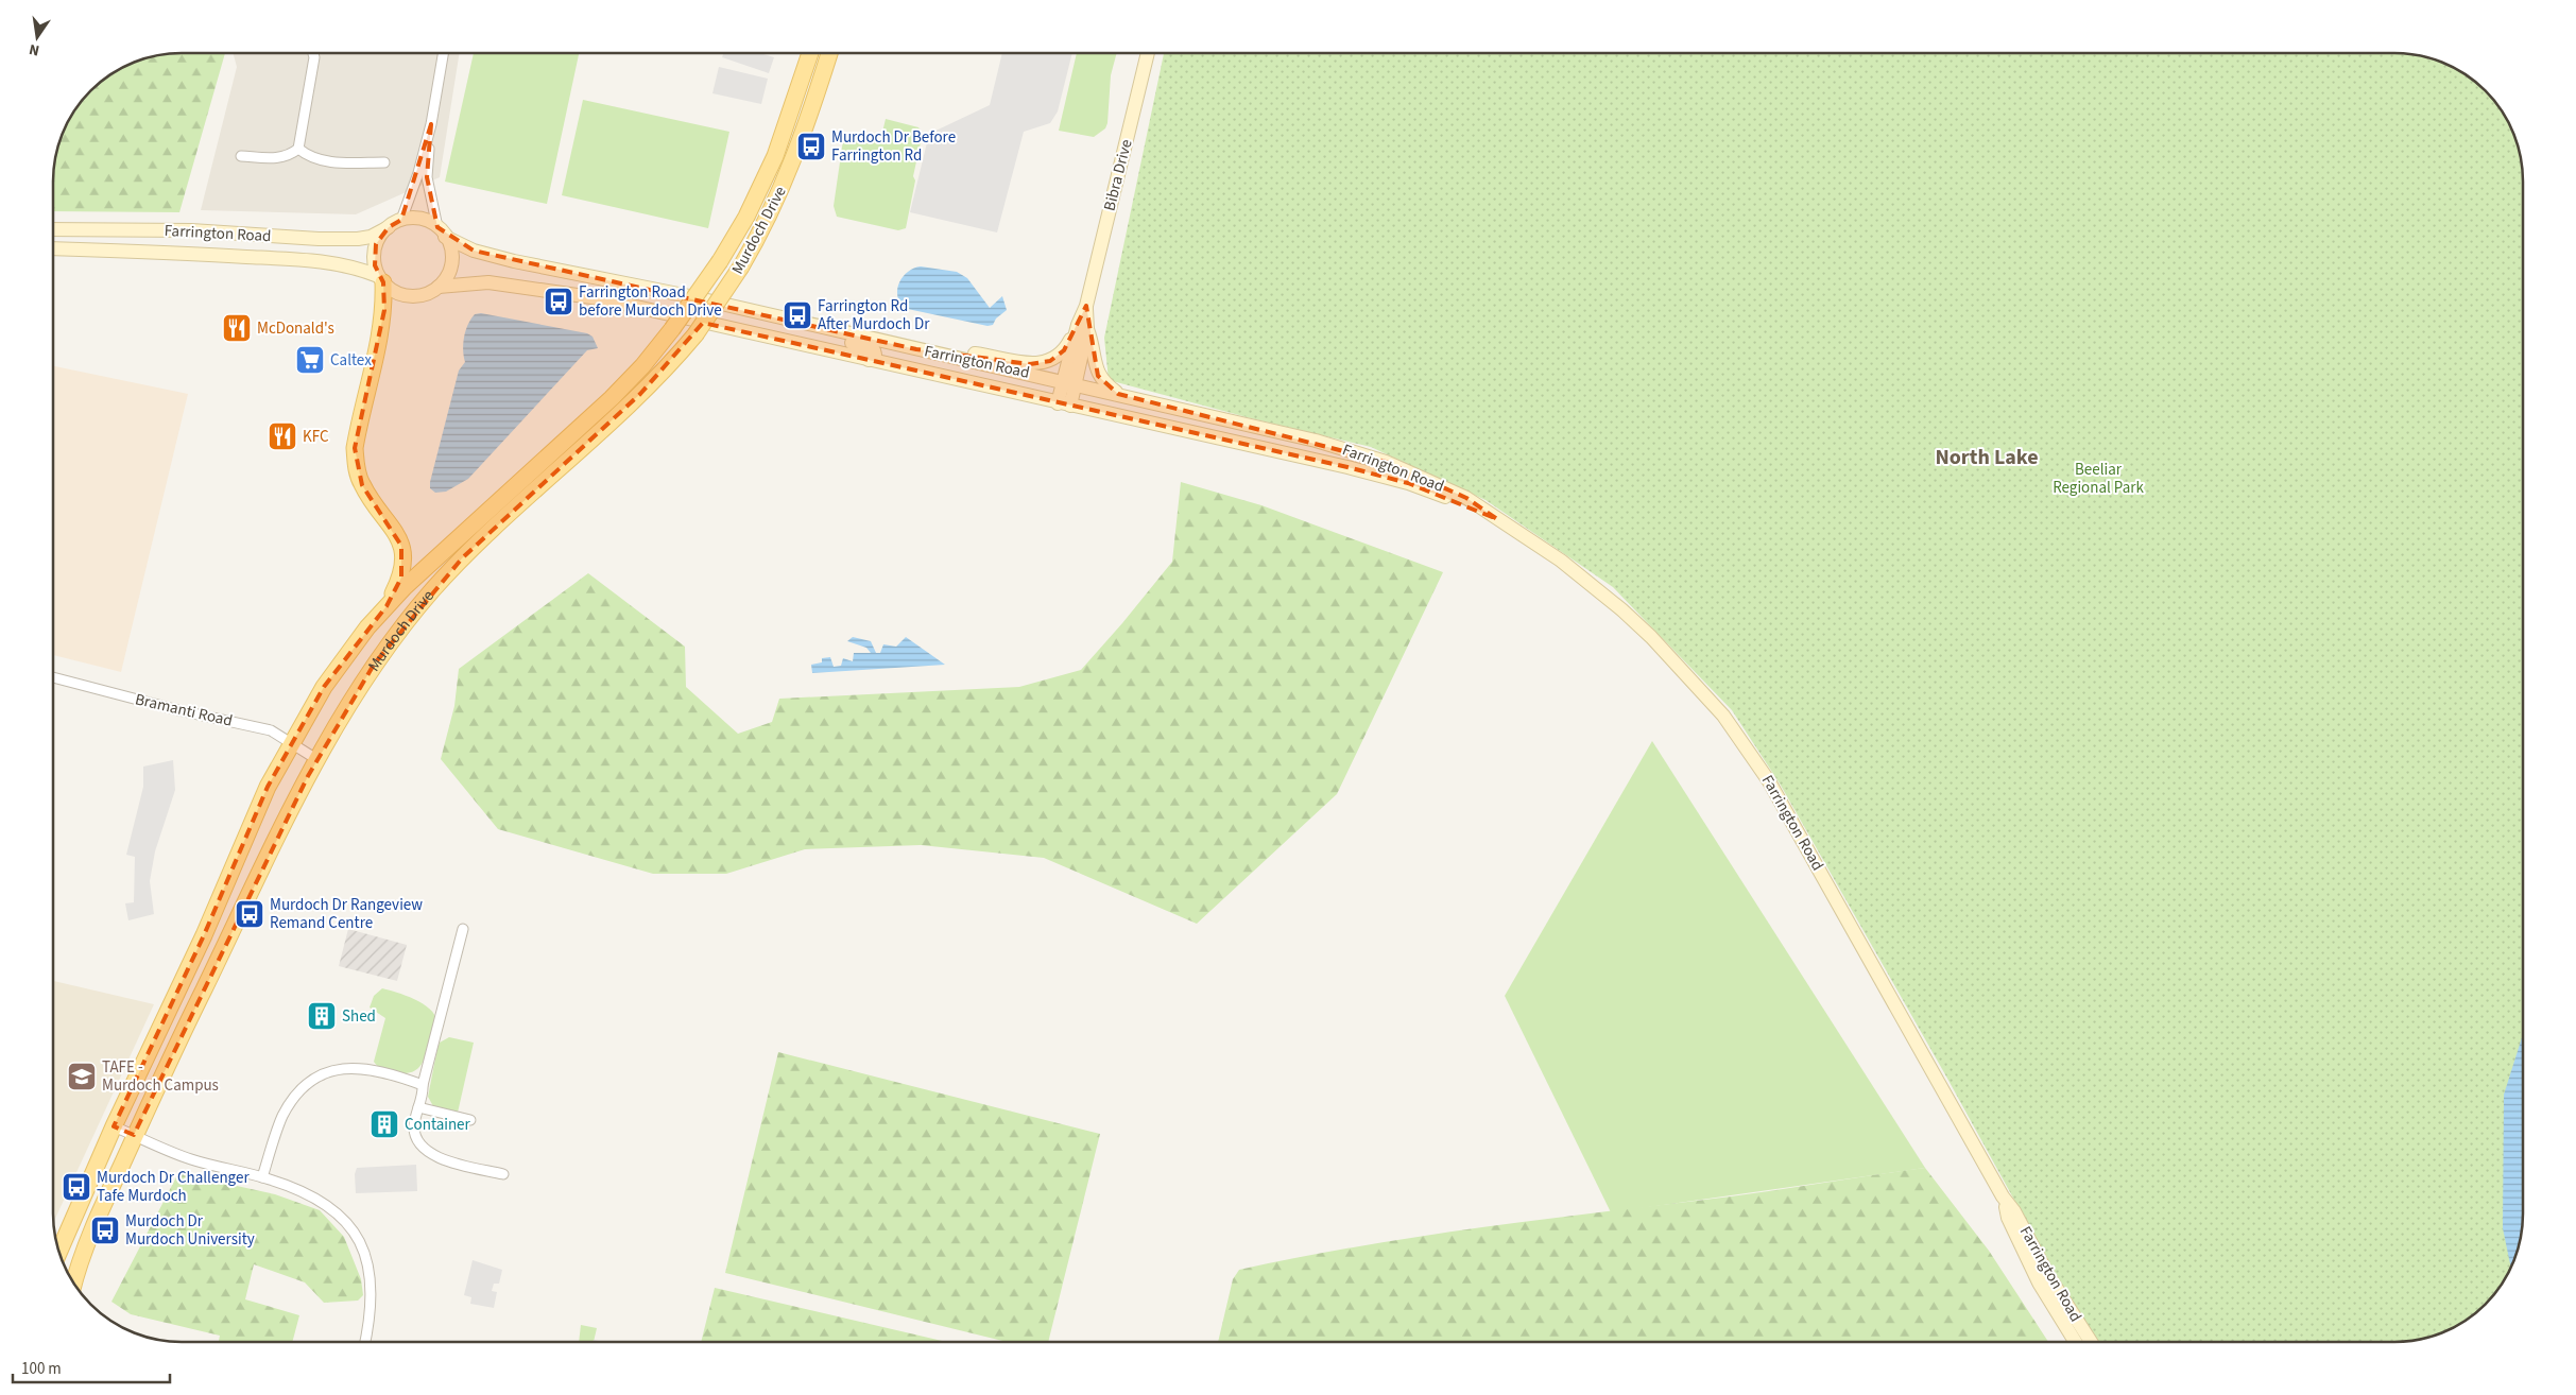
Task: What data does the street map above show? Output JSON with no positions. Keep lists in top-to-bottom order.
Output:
{
  "streets": {
    "main road": ["Bibra Drive", "Murdoch Drive", "Farrington Road"],
    "street": ["Bramanti Road"]
  },
  "crossings": [
    ["Bibra Drive", "Farrington Road"],
    ["Murdoch Drive", "Bramanti Road"]
  ],
  "districts": ["North Lake"],
  "parks": ["Beeliar Regional Park"],
  "places": {
    "bus stop": [
      "Murdoch Dr Before Farrington Rd",
      "Farrington Road before Murdoch Drive",
      "Farrington Rd After Murdoch Dr",
      "Murdoch Dr Rangeview Remand Centre",
      "Murdoch Dr Challenger Tafe Murdoch",
      "Murdoch Dr Murdoch University"
    ],
    "restaurant": ["McDonald's", "KFC"],
    "supermarket": ["Caltex"],
    "building": ["Shed", "Container"],
    "school or university": ["TAFE - Murdoch Campus"]
  },
  "scale_bar": "100 m",
  "north": "bottom"
}
